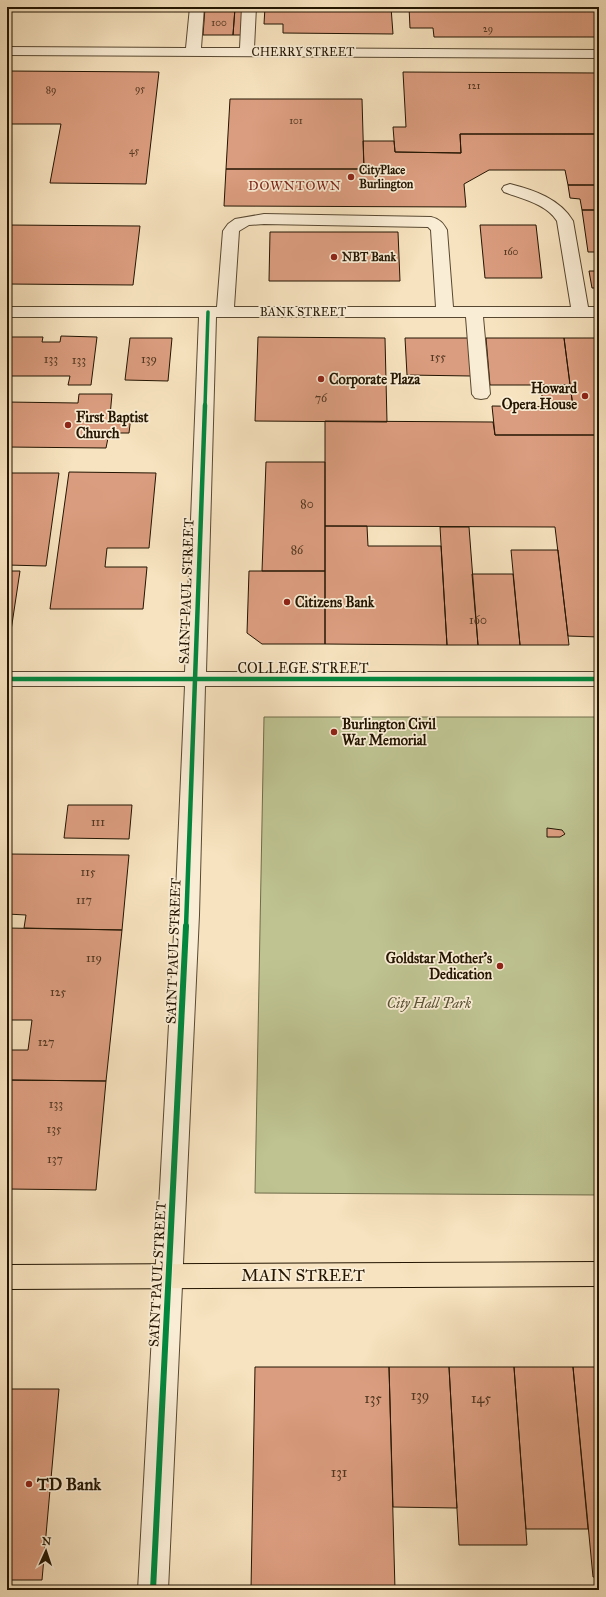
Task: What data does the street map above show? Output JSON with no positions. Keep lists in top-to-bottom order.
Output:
{
  "streets": {
    "main road": ["MAIN STREET"],
    "street": [
      "CHERRY STREET",
      "BANK STREET",
      "SAINT PAUL STREET",
      "COLLEGE STREET"
    ]
  },
  "crossings": [
    ["BANK STREET", "SAINT PAUL STREET"],
    ["SAINT PAUL STREET", "COLLEGE STREET"],
    ["SAINT PAUL STREET", "MAIN STREET"]
  ],
  "districts": ["DOWNTOWN"],
  "parks": ["City Hall Park"],
  "places": [
    "CityPlace Burlington",
    "NBT Bank",
    "Corporate Plaza",
    "Howard Opera House",
    "First Baptist Church",
    "Citizens Bank",
    "Burlington Civil War Memorial",
    "Goldstar Mother's Dedication",
    "TD Bank"
  ],
  "house_numbers": [
    "100",
    "29",
    "121",
    "95",
    "89",
    "101",
    "45",
    "160",
    "155",
    "133",
    "139",
    "133",
    "76",
    "80",
    "86",
    "160",
    "111",
    "115",
    "117",
    "119",
    "125",
    "127",
    "133",
    "135",
    "137",
    "139",
    "135",
    "145",
    "131"
  ],
  "north": "top"
}
